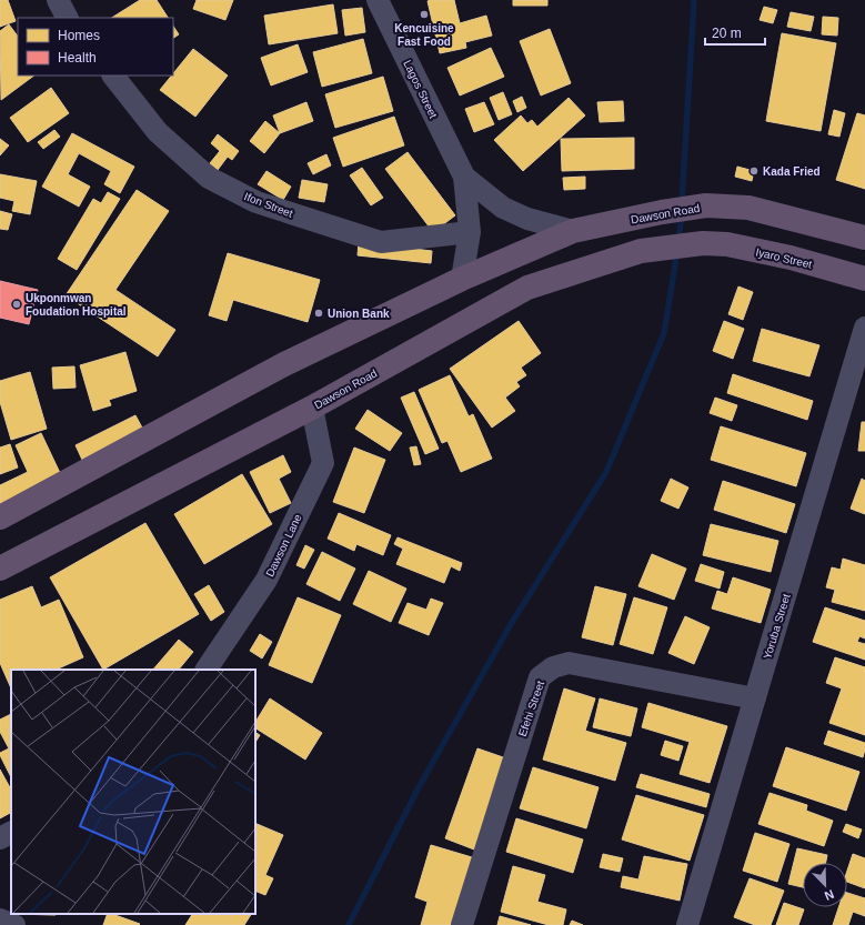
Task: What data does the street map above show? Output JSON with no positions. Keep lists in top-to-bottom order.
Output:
{
  "streets": {
    "highway": ["Dawson Road", "Iyaro Street"],
    "street": [
      "Lagos Street",
      "Ifon Street",
      "Dawson Lane",
      "Yoruba Street",
      "Efehi Street"
    ]
  },
  "crossings": [
    ["Dawson Road", "Iyaro Street"],
    ["Dawson Road", "Dawson Lane"],
    ["Yoruba Street", "Efehi Street"]
  ],
  "places": [
    "Kencuisine Fast Food",
    "Kada Fried",
    "Ukponmwan Foudation Hospital",
    "Union Bank"
  ],
  "legend": ["Homes", "Health"],
  "scale_bar": "20 m",
  "north": "bottom right"
}
